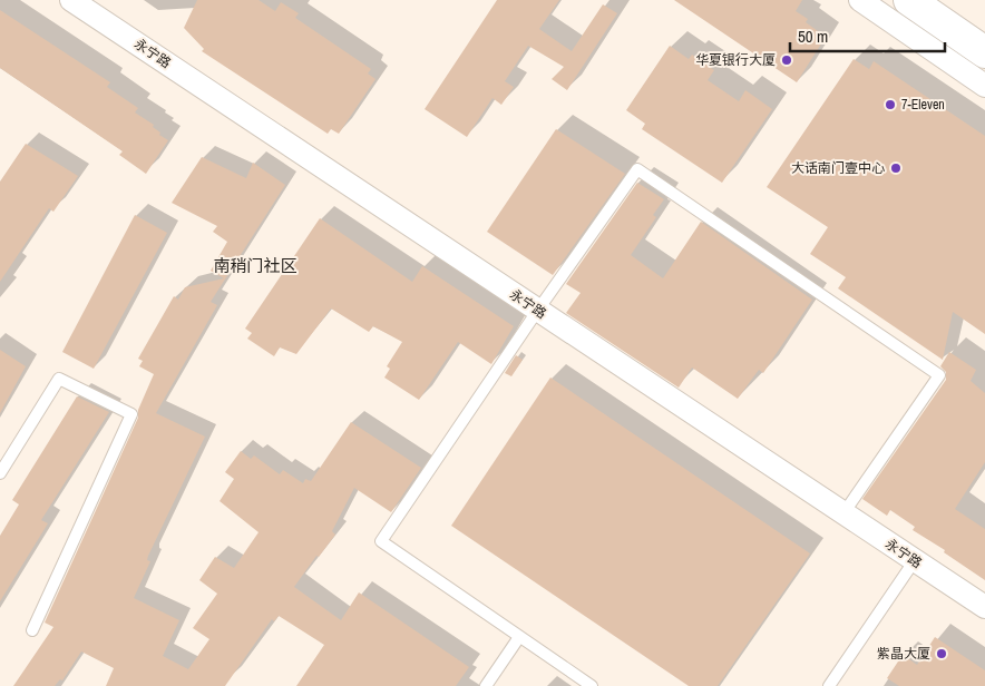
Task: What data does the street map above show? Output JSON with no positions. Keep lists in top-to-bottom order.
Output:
{
  "streets": {
    "street": ["永宁路"]
  },
  "districts": ["南稍门社区"],
  "places": [
    "华夏银行大厦",
    "7-Eleven",
    "大话南门壹中心",
    "紫晶大厦"
  ],
  "scale_bar": "50 m"
}
